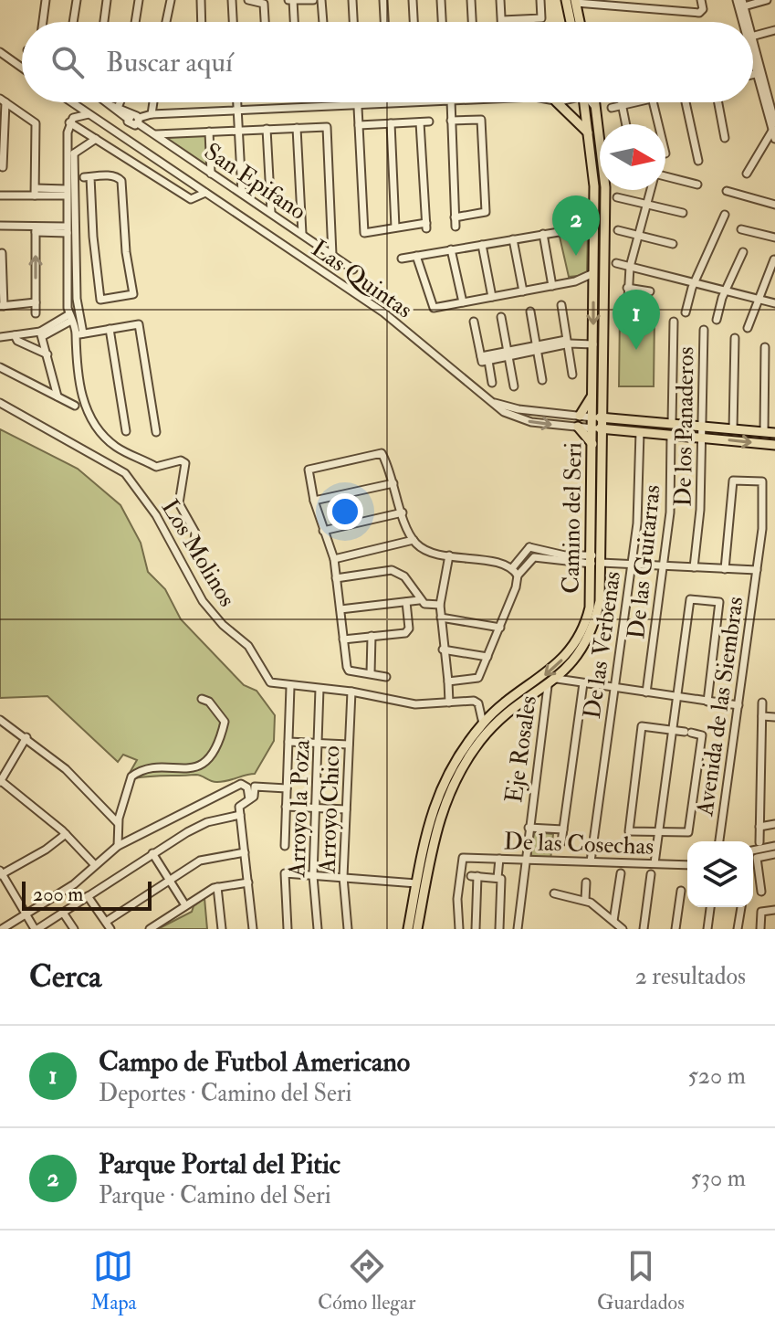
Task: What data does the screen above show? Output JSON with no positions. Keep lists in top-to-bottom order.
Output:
{
  "streets": {
    "main road": ["Camino del Seri"],
    "street": [
      "San Epifano",
      "Las Quintas",
      "De los Panaderos",
      "Los Molinos",
      "De las Guitarras",
      "De las Verbenas",
      "Avenida de las Siembras",
      "Eje Rosales",
      "Arroyo la Poza",
      "Arroyo Chico",
      "De las Cosechas"
    ]
  },
  "crossings": [
    ["Las Quintas", "Camino del Seri"],
    ["Camino del Seri", "Los Molinos"],
    ["Camino del Seri", "Eje Rosales"],
    ["Los Molinos", "Arroyo la Poza"],
    ["Los Molinos", "Arroyo Chico"],
    ["De las Verbenas", "De las Cosechas"],
    ["Eje Rosales", "De las Cosechas"]
  ],
  "scale_bar": "200 m",
  "north": "right",
  "page": {
    "search": "Buscar aquí",
    "pins": ["2", "1"],
    "scale": "200 m",
    "heading": ["Cerca", "2 resultados"],
    "list": [
      {
        "mark": "1",
        "name": "Campo de Futbol Americano",
        "note": "Deportes · Camino del Seri",
        "value": "520 m"
      },
      {
        "mark": "2",
        "name": "Parque Portal del Pitic",
        "note": "Parque · Camino del Seri",
        "value": "530 m"
      }
    ],
    "nav": ["Mapa", "Cómo llegar", "Guardados"]
  }
}
